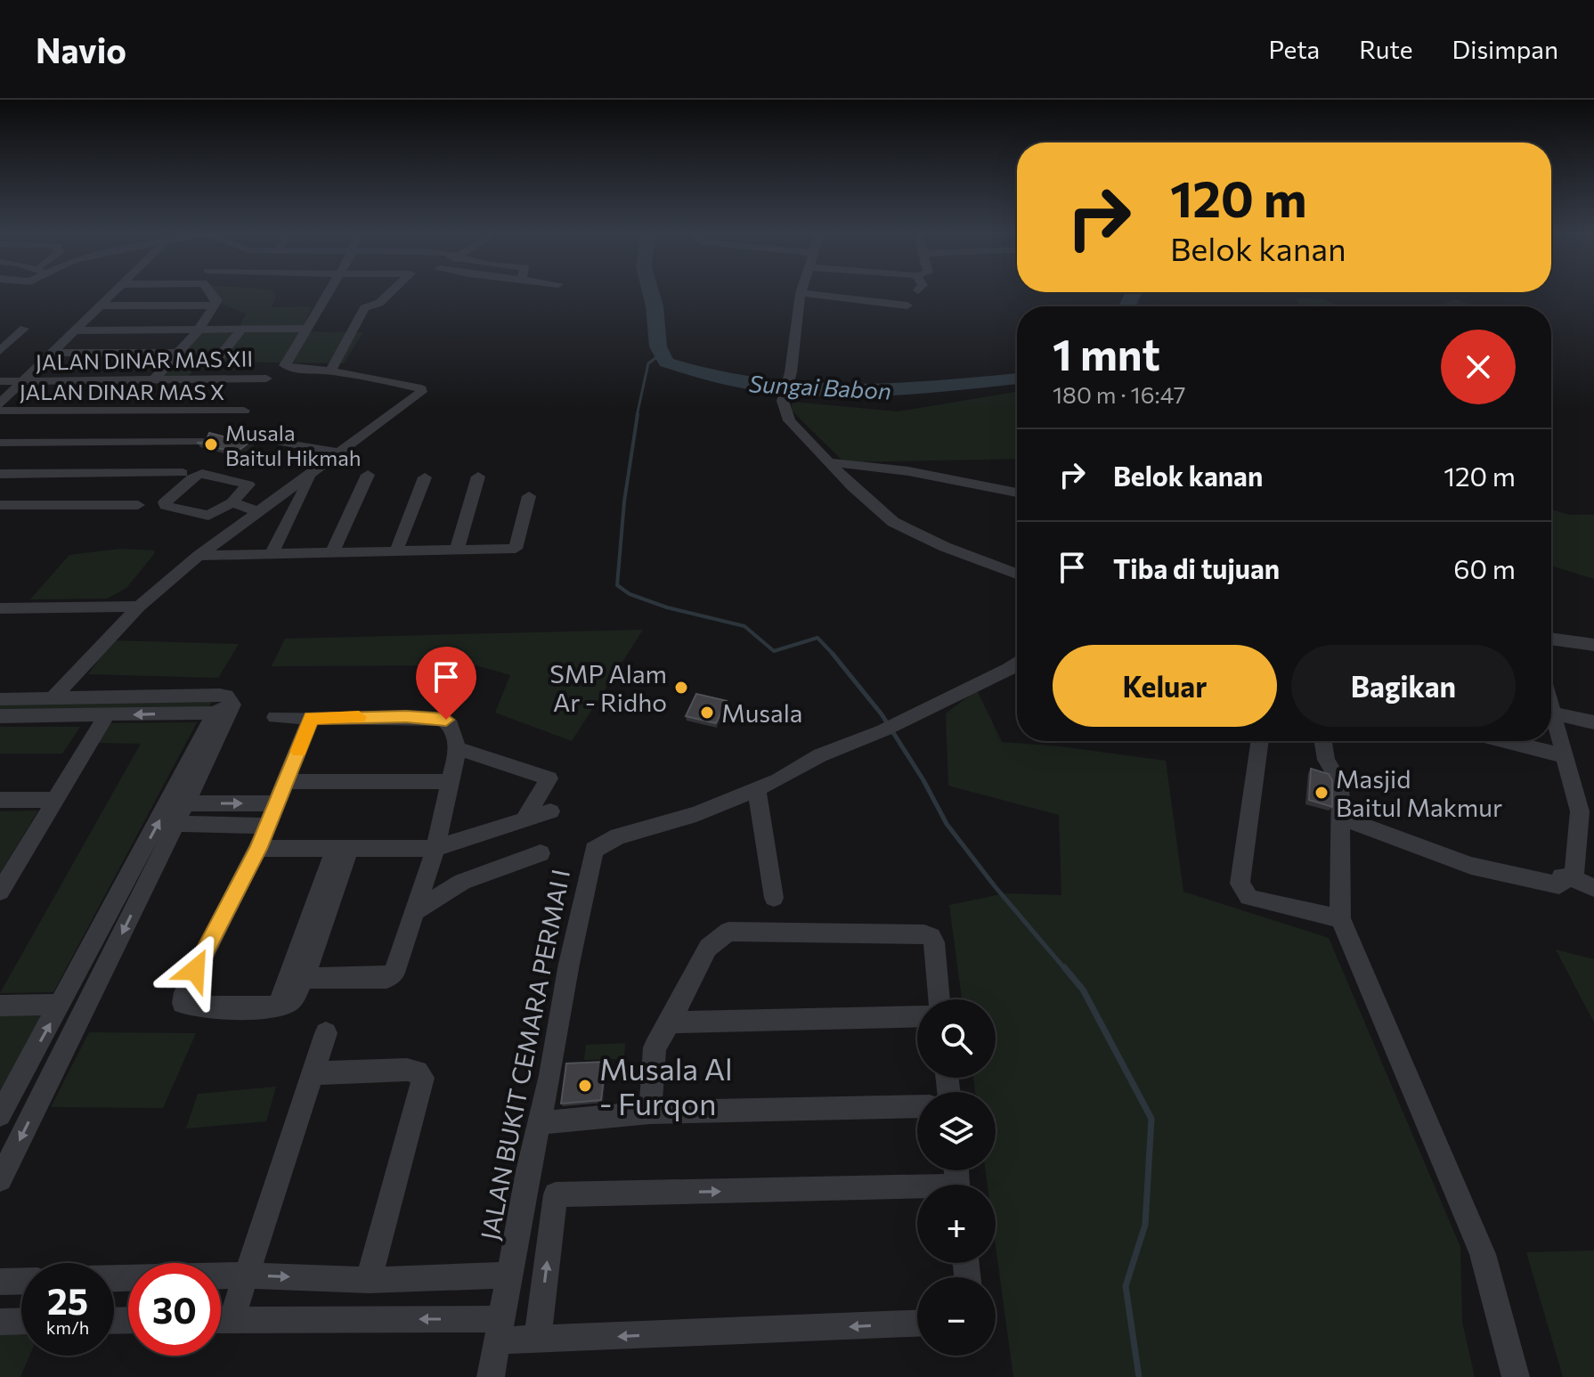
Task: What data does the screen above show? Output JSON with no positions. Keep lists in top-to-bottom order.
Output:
{
  "streets": {
    "street": ["JALAN DINAR MAS XII", "JALAN DINAR MAS X", "JALAN BUKIT CEMARA PERMAI I"]
  },
  "water": ["Sungai Babon"],
  "places": [
    "Musala Baitul Hikmah",
    "SMP Alam Ar - Ridho",
    "Musala",
    "Masjid Baitul Makmur",
    "Musala Al - Furqon"
  ],
  "page": {
    "header": "Navio",
    "nav": ["Peta", "Rute", "Disimpan"],
    "turn": ["120 m", "Belok kanan"],
    "heading": ["1 mnt", "180 m · 16:47"],
    "list": [
      {
        "name": "Belok kanan",
        "value": "120 m"
      },
      {
        "name": "Tiba di tujuan",
        "value": "60 m"
      }
    ],
    "buttons": ["Keluar", "Bagikan"],
    "map_buttons": ["+", "−"],
    "speed": "25 km/h",
    "limit": "30"
  }
}
